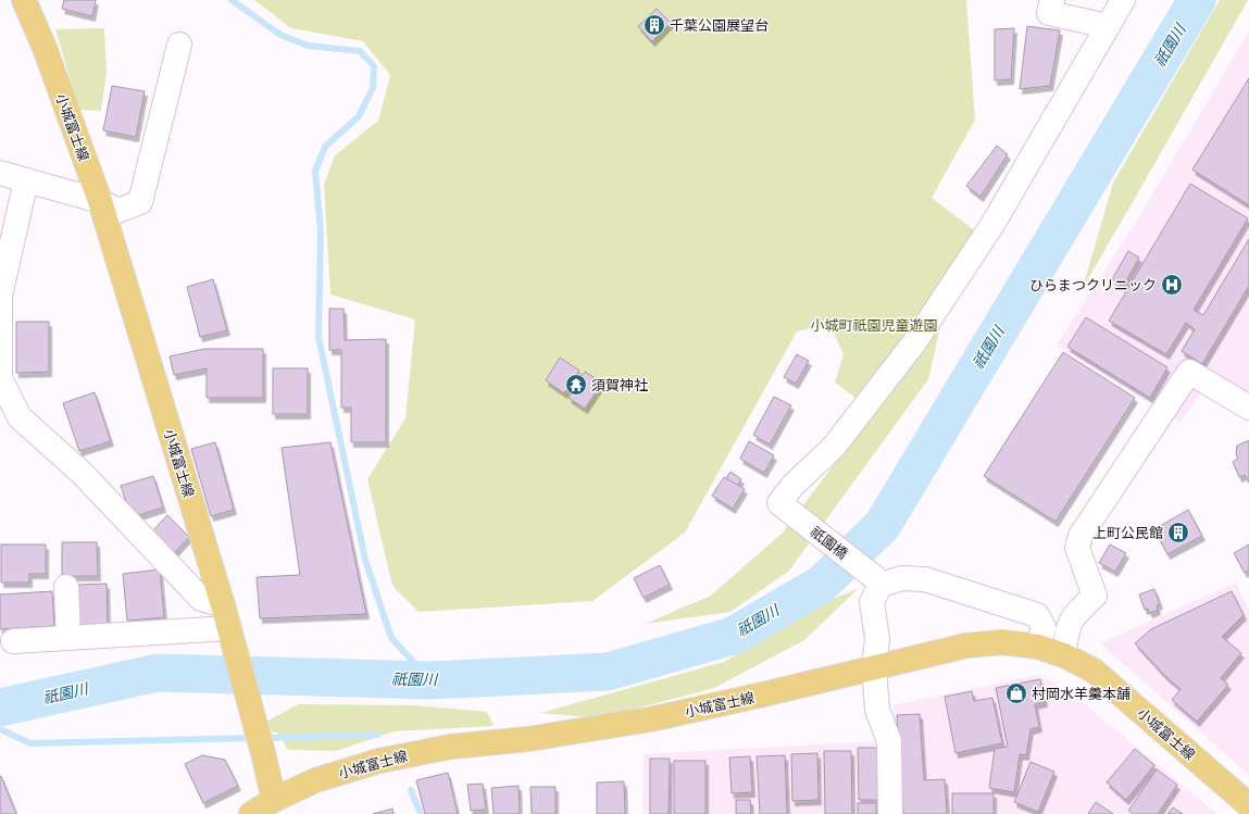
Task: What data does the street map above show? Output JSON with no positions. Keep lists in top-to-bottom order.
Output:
{
  "streets": {
    "main road": ["小城富士線"],
    "street": ["祇園橋"]
  },
  "water": ["祇園川"],
  "parks": ["小城町祇園児童遊園"],
  "places": {
    "building": ["千葉公園展望台", "上町公民館"],
    "hospital": ["ひらまつクリニック"],
    "temple": ["須賀神社"],
    "shop": ["村岡水羊羹本舗"]
  }
}
